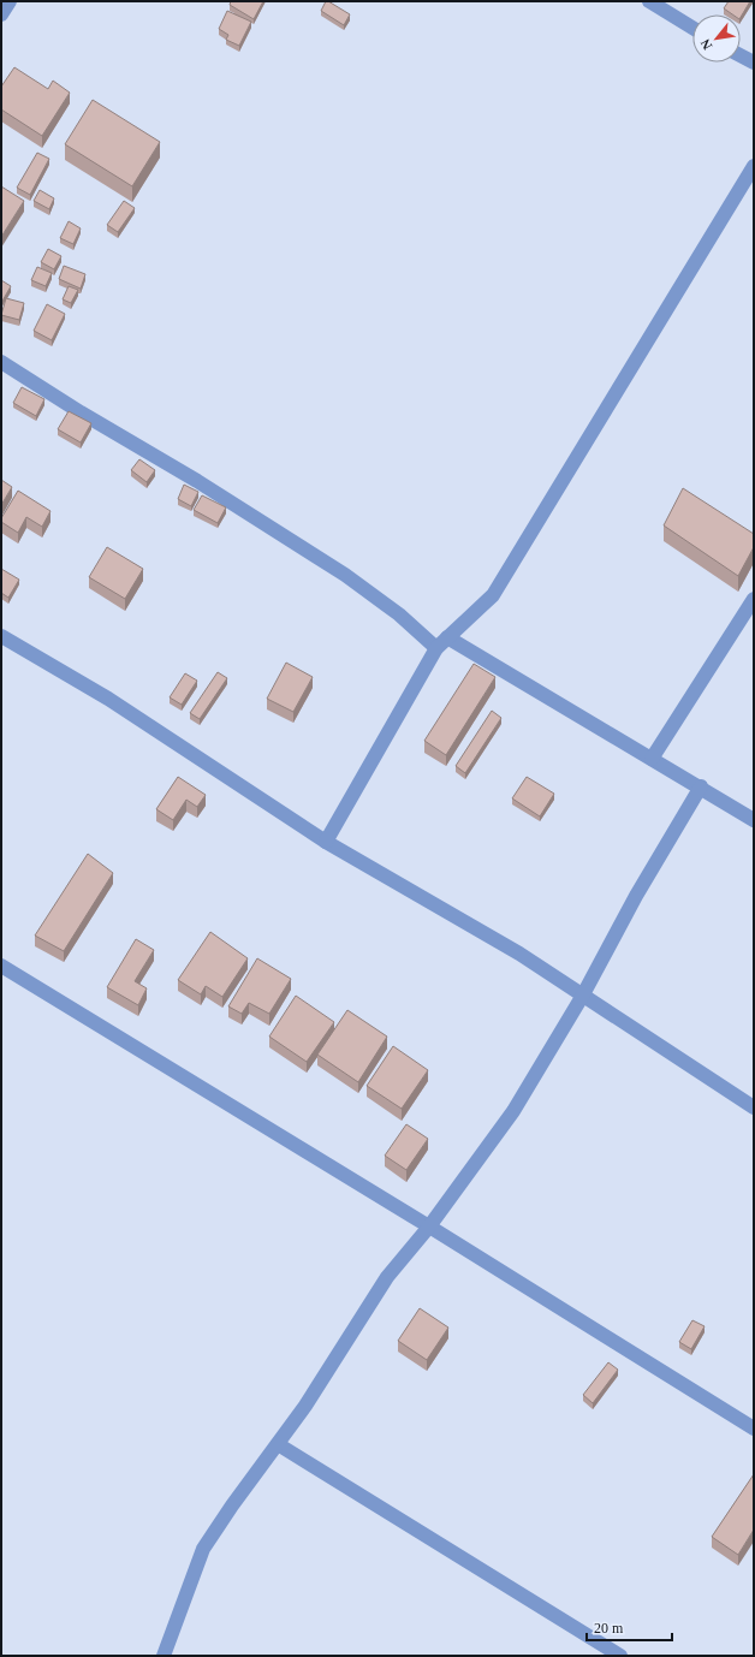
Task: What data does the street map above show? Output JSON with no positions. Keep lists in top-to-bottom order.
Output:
{
  "scale_bar": "20 m",
  "north": "bottom left"
}
